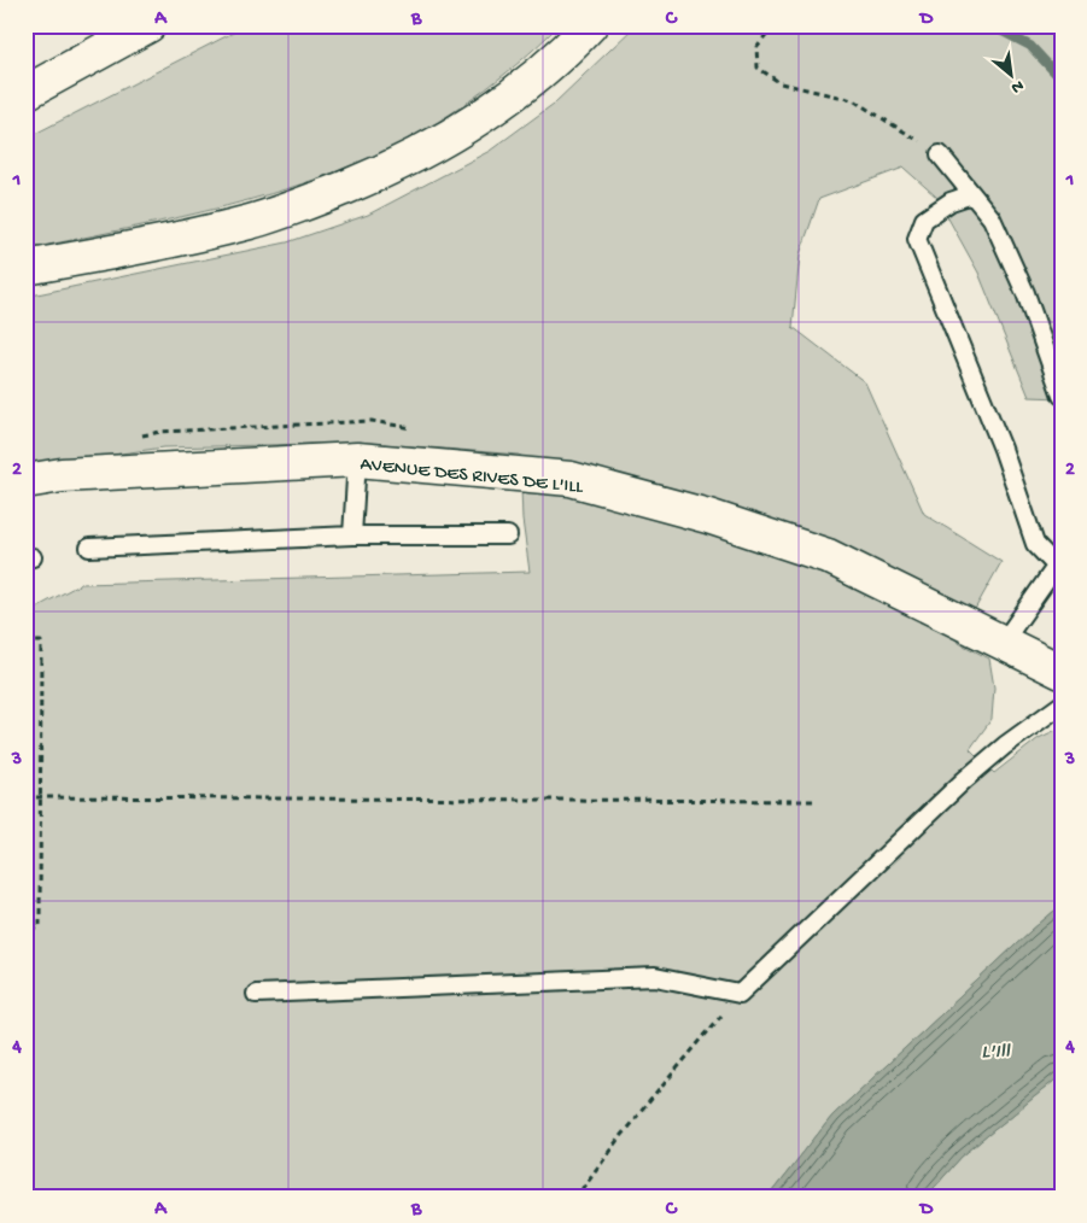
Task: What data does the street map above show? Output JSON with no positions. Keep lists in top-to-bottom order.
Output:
{
  "streets": {
    "main road": ["AVENUE DES RIVES DE L'ILL"]
  },
  "water": ["L'Ill"],
  "north": "bottom right",
  "grid": {
    "columns": [
      "A",
      "B",
      "C",
      "D"
    ],
    "rows": [
      "1",
      "2",
      "3",
      "4"
    ]
  }
}
